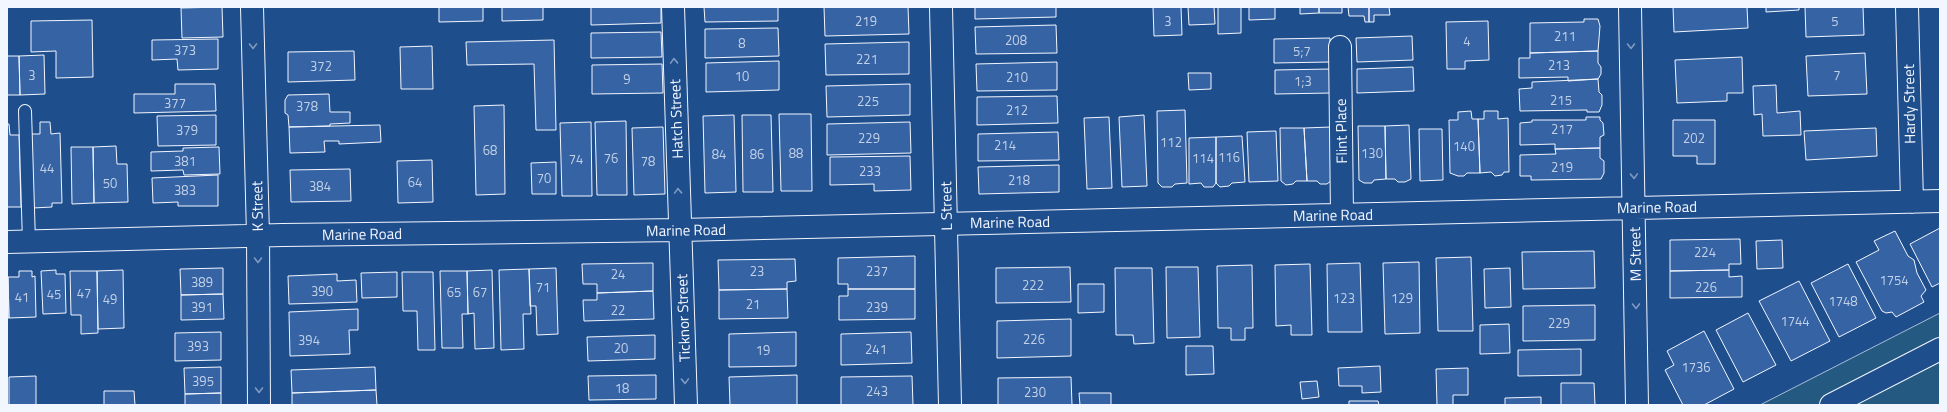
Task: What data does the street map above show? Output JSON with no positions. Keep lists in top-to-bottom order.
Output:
{
  "streets": {
    "street": [
      "Hardy Street",
      "Hatch Street",
      "Flint Place",
      "K Street",
      "L Street",
      "Marine Road",
      "M Street",
      "Ticknor Street"
    ]
  },
  "crossings": [
    ["Hardy Street", "Marine Road"],
    ["Hatch Street", "Marine Road"],
    ["Hatch Street", "Ticknor Street"],
    ["Flint Place", "Marine Road"],
    ["K Street", "Marine Road"],
    ["L Street", "Marine Road"],
    ["Marine Road", "M Street"],
    ["Marine Road", "Ticknor Street"]
  ],
  "one_way": [
    "Hatch Street",
    "K Street",
    "M Street",
    "Ticknor Street"
  ],
  "house_numbers": [
    "219",
    "3",
    "5",
    "211",
    "208",
    "4",
    "8",
    "373",
    "5;7",
    "221",
    "213",
    "372",
    "3",
    "7",
    "10",
    "210",
    "9",
    "1;3",
    "215",
    "225",
    "377",
    "378",
    "212",
    "217",
    "379",
    "229",
    "202",
    "112",
    "214",
    "140",
    "68",
    "88",
    "130",
    "84",
    "86",
    "116",
    "76",
    "114",
    "74",
    "381",
    "78",
    "219",
    "44",
    "233",
    "70",
    "218",
    "64",
    "50",
    "384",
    "383",
    "224",
    "23",
    "237",
    "24",
    "1754",
    "389",
    "222",
    "71",
    "226",
    "390",
    "65",
    "67",
    "47",
    "45",
    "41",
    "123",
    "129",
    "49",
    "1748",
    "21",
    "391",
    "239",
    "22",
    "1744",
    "229",
    "226",
    "394",
    "393",
    "20",
    "241",
    "19",
    "1736",
    "395",
    "18",
    "243",
    "230"
  ]
}
